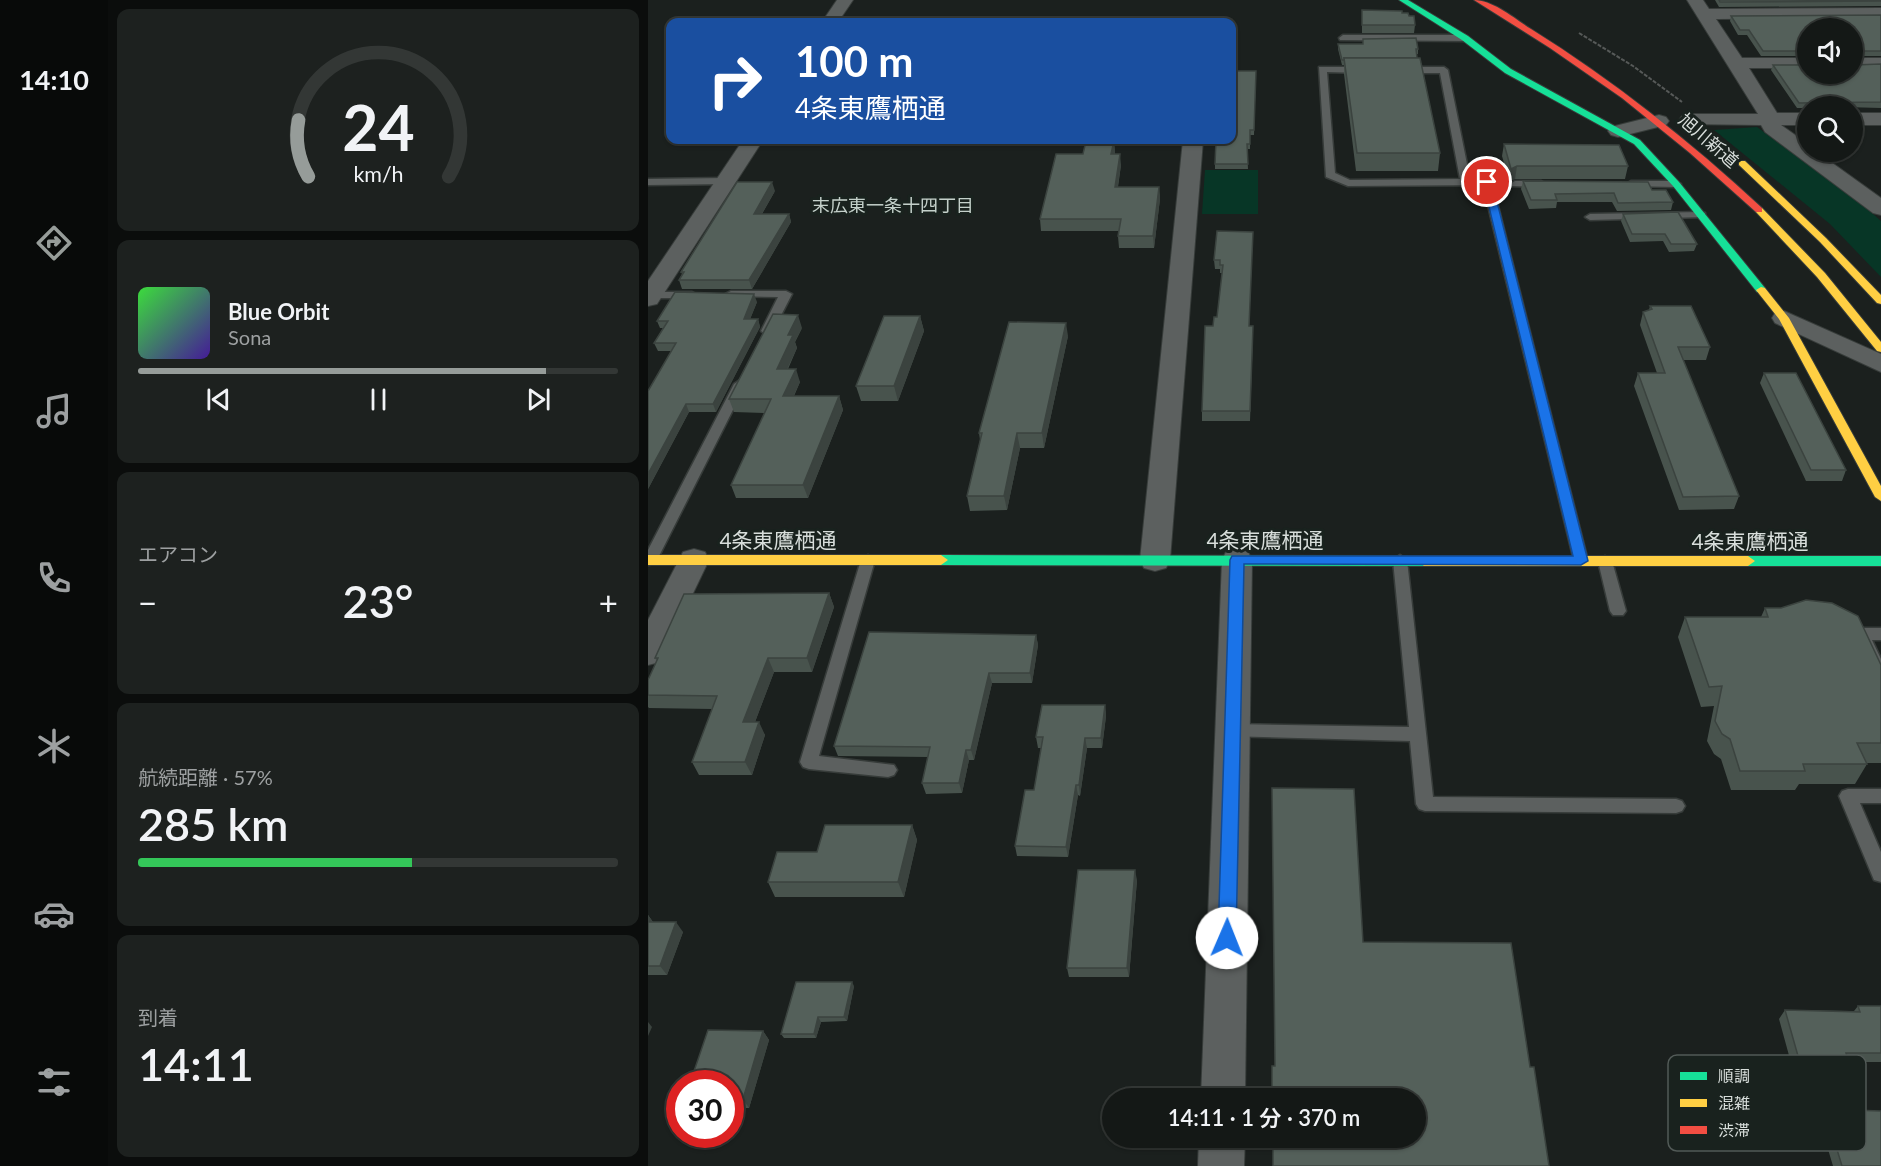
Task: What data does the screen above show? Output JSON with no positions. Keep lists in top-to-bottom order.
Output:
{
  "streets": {
    "main road": ["旭川新道", "4条東鷹栖通"]
  },
  "districts": ["末広東一条十四丁目"],
  "legend": ["順調", "混雑", "渋滞"],
  "page": {
    "tabs": "14:10",
    "turn": ["100 m", "4条東鷹栖通"],
    "song": ["Blue Orbit", "Sona"],
    "tile": [
      "エアコン",
      ["航続距離 · 57%", "285 km"],
      ["到着", "14:11"]
    ],
    "heat": ["−", "23°", "+"],
    "limit": "30",
    "trip": "14:11 · 1 分 · 370 m",
    "gauge": ["24", "km/h"]
  }
}
